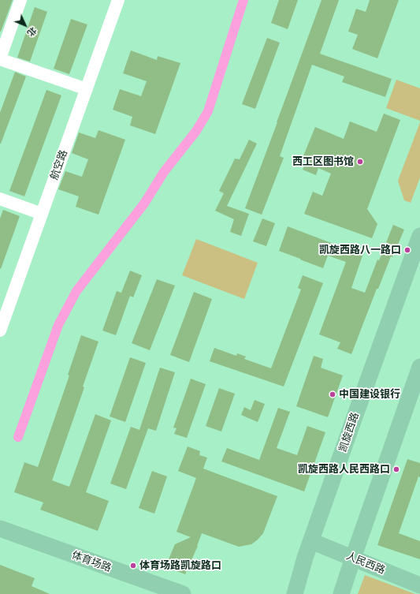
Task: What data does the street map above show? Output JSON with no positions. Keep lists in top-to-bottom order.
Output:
{
  "streets": {
    "main road": ["凯旋西路", "体育场路", "人民西路"],
    "street": ["航空路"]
  },
  "crossings": [
    ["凯旋西路", "人民西路"]
  ],
  "places": [
    "西工区图书馆",
    "凯旋西路八一路口",
    "中国建设银行",
    "凯旋西路人民西路口",
    "体育场路凯旋路口"
  ],
  "north": "bottom right"
}
